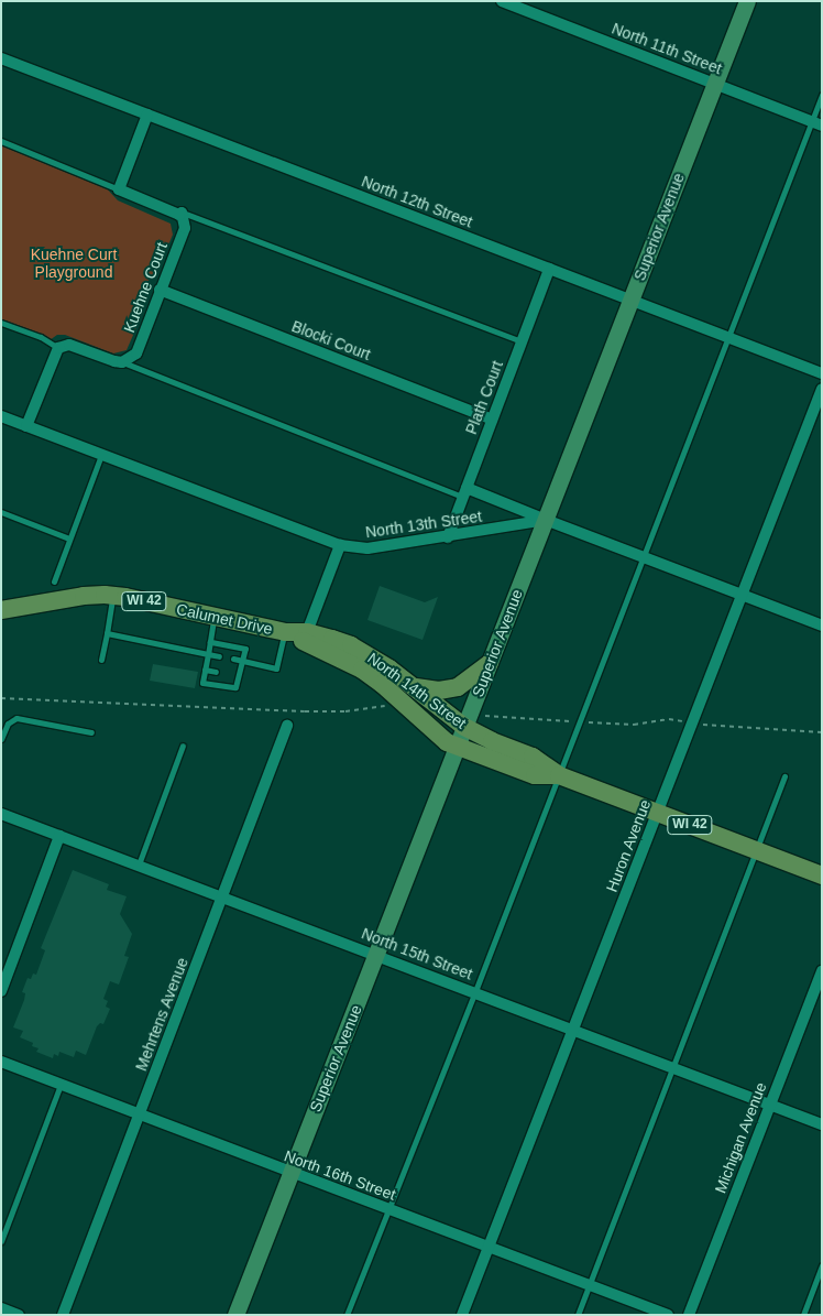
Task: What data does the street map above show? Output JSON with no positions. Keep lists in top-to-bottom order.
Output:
{
  "streets": {
    "main road": ["WI 42", "Calumet Drive", "North 14th Street"],
    "street": [
      "North 11th Street",
      "North 12th Street",
      "Superior Avenue",
      "Kuehne Court",
      "Blocki Court",
      "Plath Court",
      "North 13th Street",
      "Huron Avenue",
      "North 15th Street",
      "Mehrtens Avenue",
      "Michigan Avenue",
      "North 16th Street"
    ]
  },
  "crossings": [
    ["North 11th Street", "Superior Avenue"],
    ["North 12th Street", "Superior Avenue"],
    ["North 12th Street", "Plath Court"],
    ["Superior Avenue", "North 13th Street"],
    ["Superior Avenue", "North 14th Street"],
    ["Superior Avenue", "North 15th Street"],
    ["Superior Avenue", "North 16th Street"],
    ["Kuehne Court", "Blocki Court"],
    ["Blocki Court", "Plath Court"],
    ["Plath Court", "North 13th Street"],
    ["Calumet Drive", "North 14th Street"],
    ["North 14th Street", "Huron Avenue"],
    ["Huron Avenue", "North 15th Street"],
    ["Huron Avenue", "North 16th Street"],
    ["North 15th Street", "Mehrtens Avenue"],
    ["North 15th Street", "Michigan Avenue"],
    ["Mehrtens Avenue", "North 16th Street"]
  ],
  "parks": ["Kuehne Curt Playground"]
}
